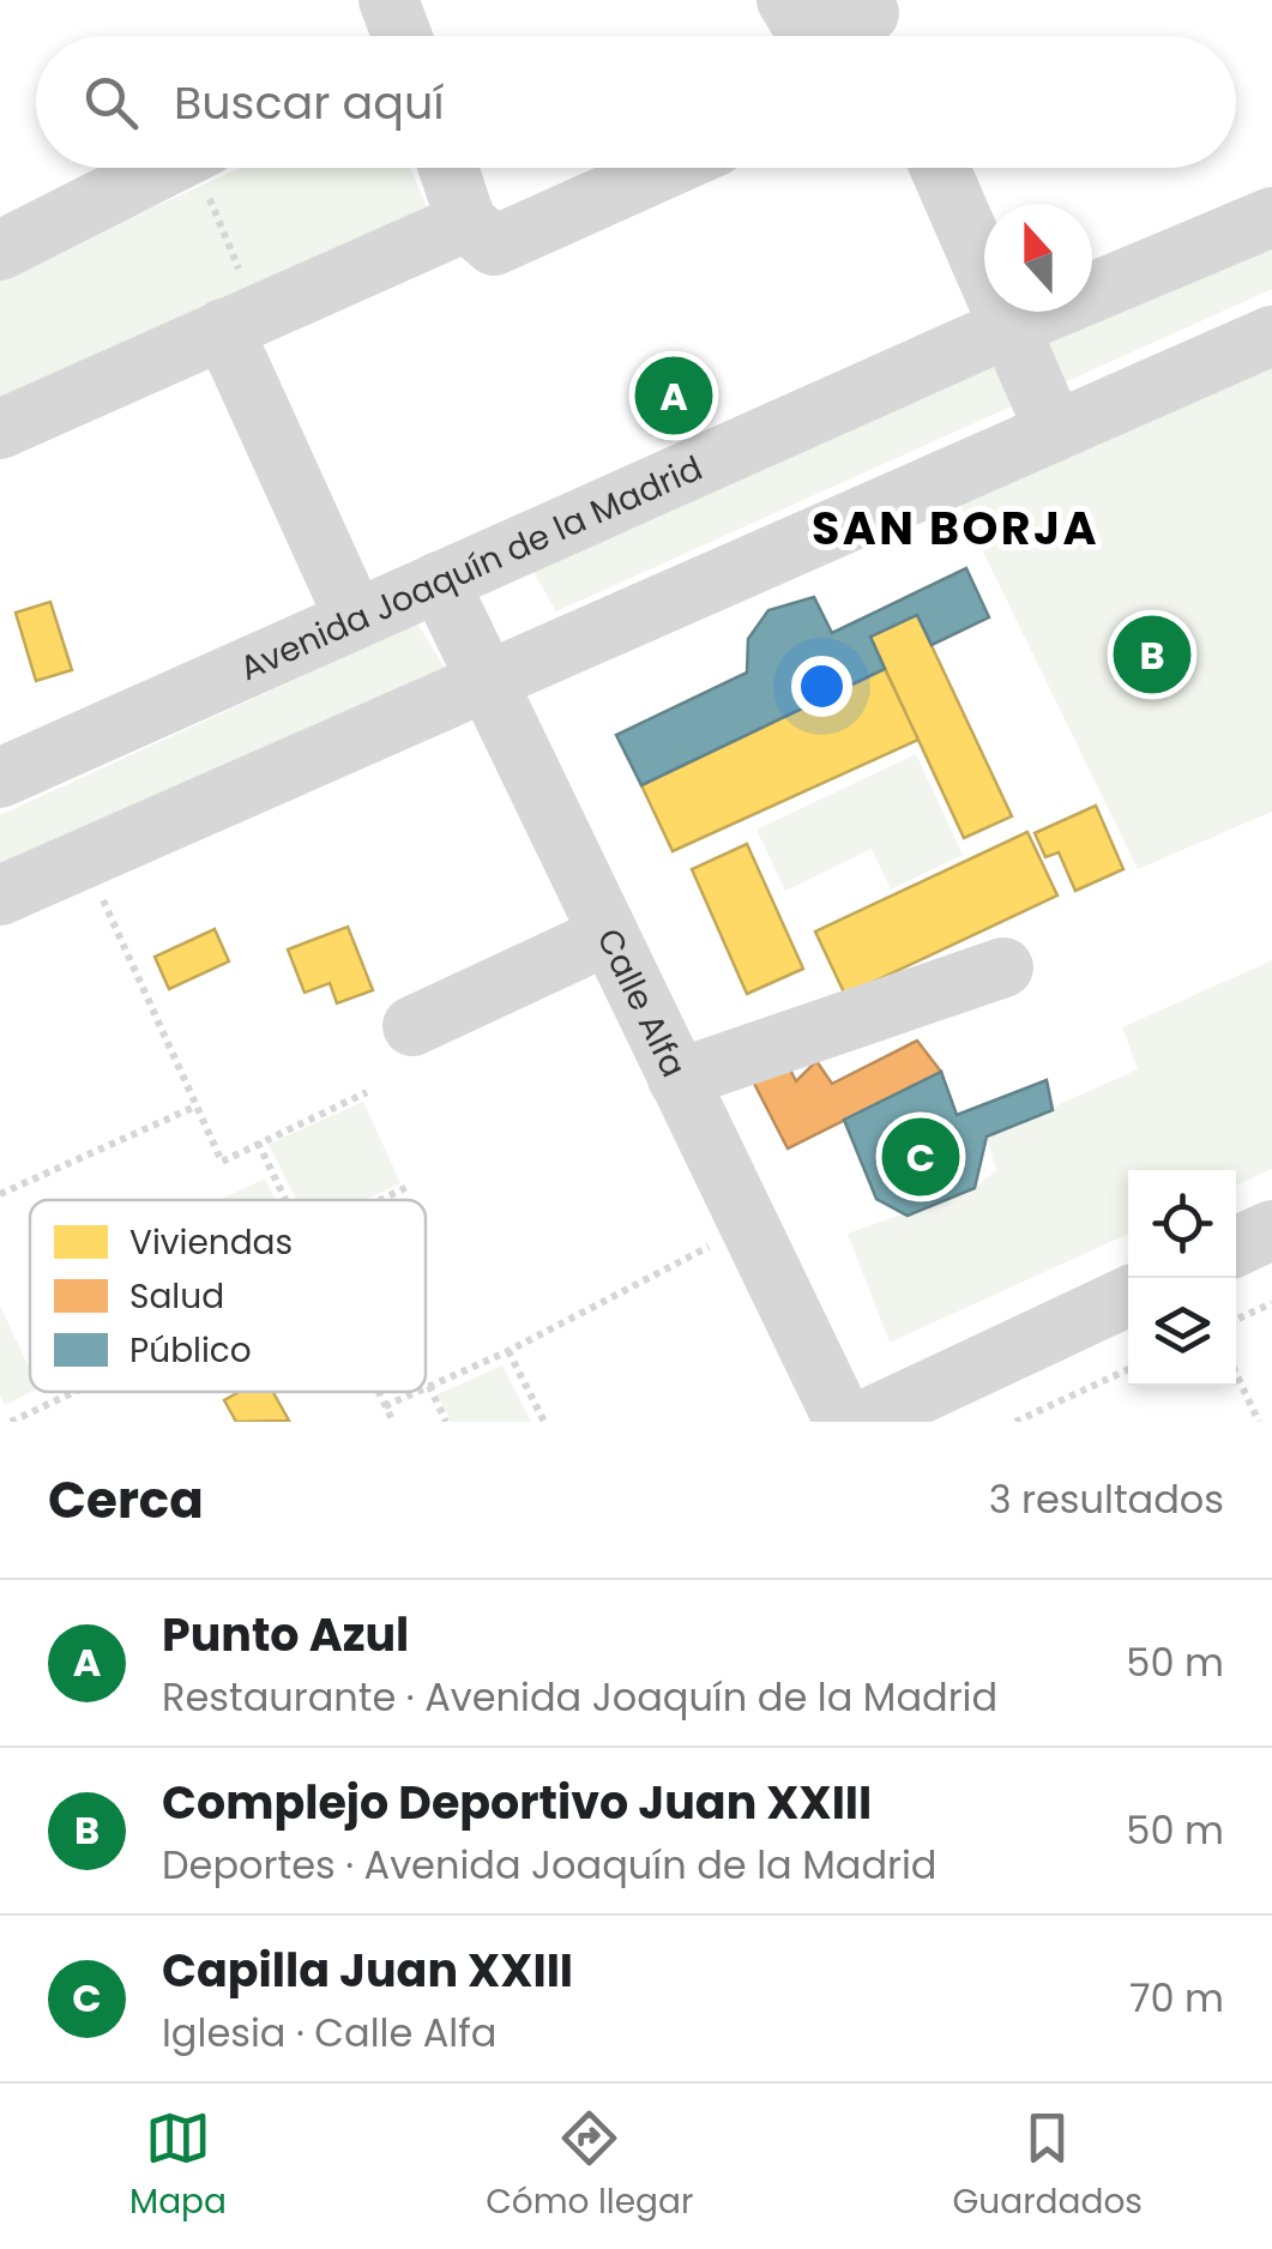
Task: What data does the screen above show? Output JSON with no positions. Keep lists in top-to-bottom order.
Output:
{
  "streets": {
    "street": ["Avenida Joaquín de la Madrid", "Calle Alfa"]
  },
  "crossings": [
    ["Avenida Joaquín de la Madrid", "Calle Alfa"]
  ],
  "districts": ["SAN BORJA"],
  "legend": ["Viviendas", "Salud", "Público"],
  "north": "top",
  "page": {
    "search": "Buscar aquí",
    "pins": ["A", "B", "C"],
    "heading": ["Cerca", "3 resultados"],
    "list": [
      {
        "mark": "A",
        "name": "Punto Azul",
        "note": "Restaurante · Avenida Joaquín de la Madrid",
        "value": "50 m"
      },
      {
        "mark": "B",
        "name": "Complejo Deportivo Juan XXIII",
        "note": "Deportes · Avenida Joaquín de la Madrid",
        "value": "50 m"
      },
      {
        "mark": "C",
        "name": "Capilla Juan XXIII",
        "note": "Iglesia · Calle Alfa",
        "value": "70 m"
      }
    ],
    "nav": ["Mapa", "Cómo llegar", "Guardados"]
  }
}
